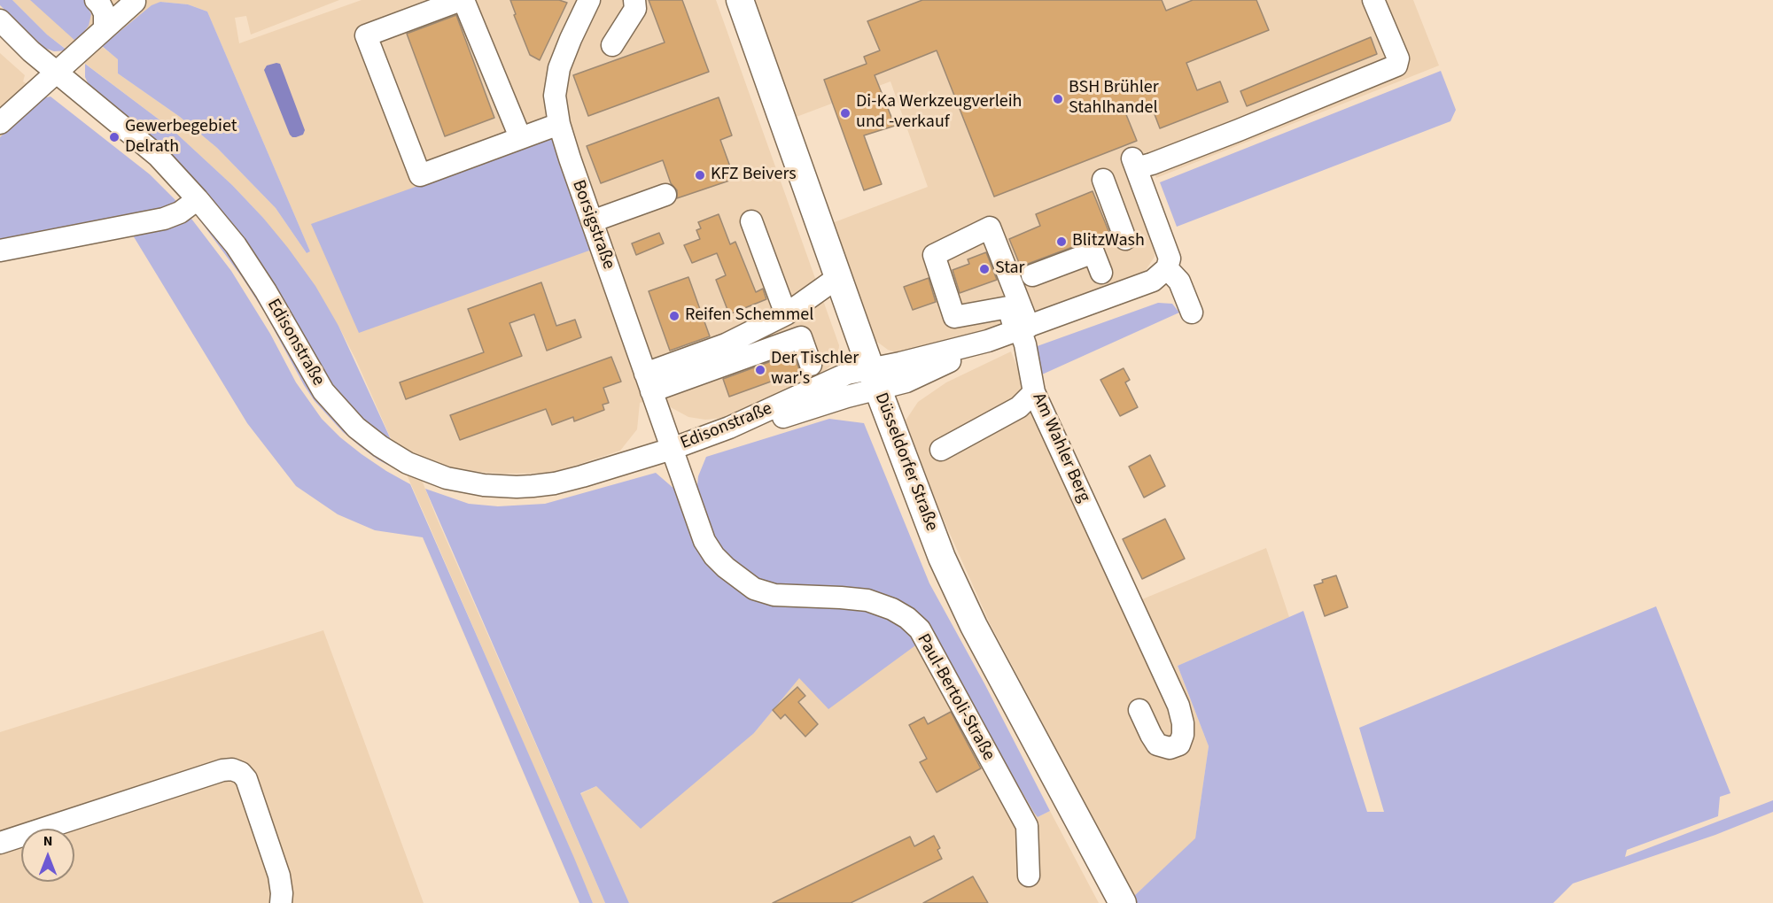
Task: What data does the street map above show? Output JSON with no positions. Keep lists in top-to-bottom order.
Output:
{
  "streets": {
    "main road": ["Düsseldorfer Straße"],
    "street": [
      "Borsigstraße",
      "Edisonstraße",
      "Am Wahler Berg",
      "Paul-Bertoli-Straße"
    ]
  },
  "crossings": [
    ["Borsigstraße", "Edisonstraße"],
    ["Borsigstraße", "Paul-Bertoli-Straße"],
    ["Edisonstraße", "Düsseldorfer Straße"],
    ["Edisonstraße", "Paul-Bertoli-Straße"]
  ],
  "places": [
    "BSH Brühler Stahlhandel",
    "Di-Ka Werkzeugverleih und -verkauf",
    "Gewerbegebiet Delrath",
    "KFZ Beivers",
    "BlitzWash",
    "Star",
    "Reifen Schemmel",
    "Der Tischler war's"
  ],
  "north": "top"
}
